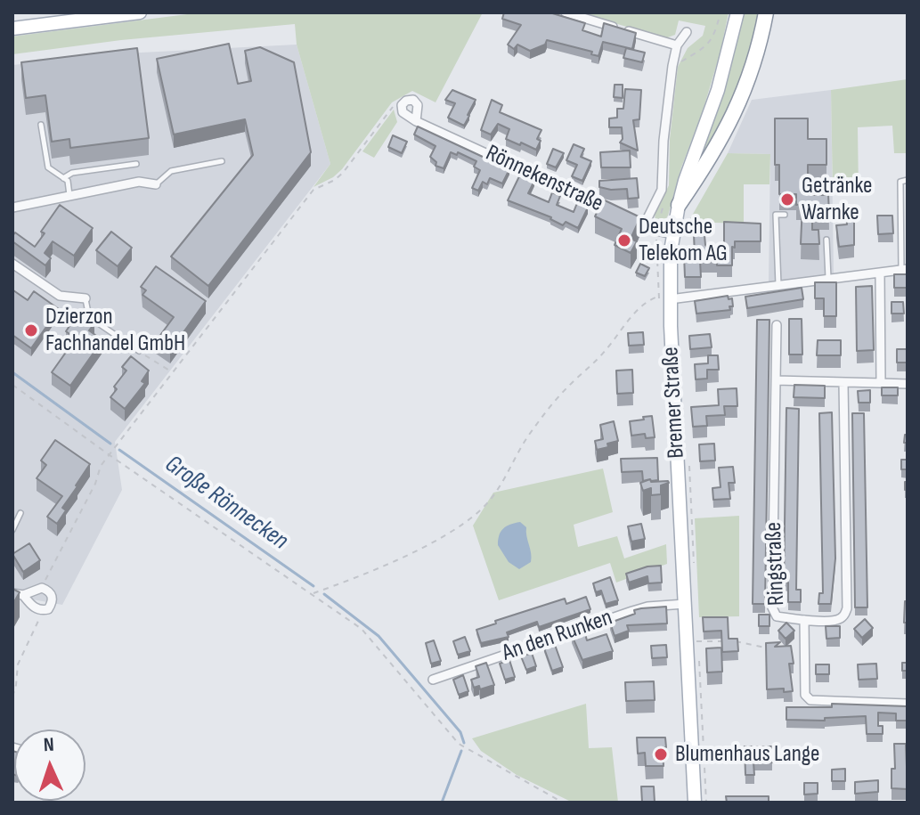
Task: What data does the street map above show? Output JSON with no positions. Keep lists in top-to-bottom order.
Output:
{
  "streets": {
    "main road": ["Bremer Straße"],
    "street": ["Rönnekenstraße", "Ringstraße", "An den Runken"]
  },
  "crossings": [
    ["Rönnekenstraße", "Bremer Straße"],
    ["Bremer Straße", "An den Runken"]
  ],
  "water": ["Große Rönnecken"],
  "places": [
    "Getränke Warnke",
    "Deutsche Telekom AG",
    "Dzierzon Fachhandel GmbH",
    "Blumenhaus Lange"
  ],
  "north": "top"
}
